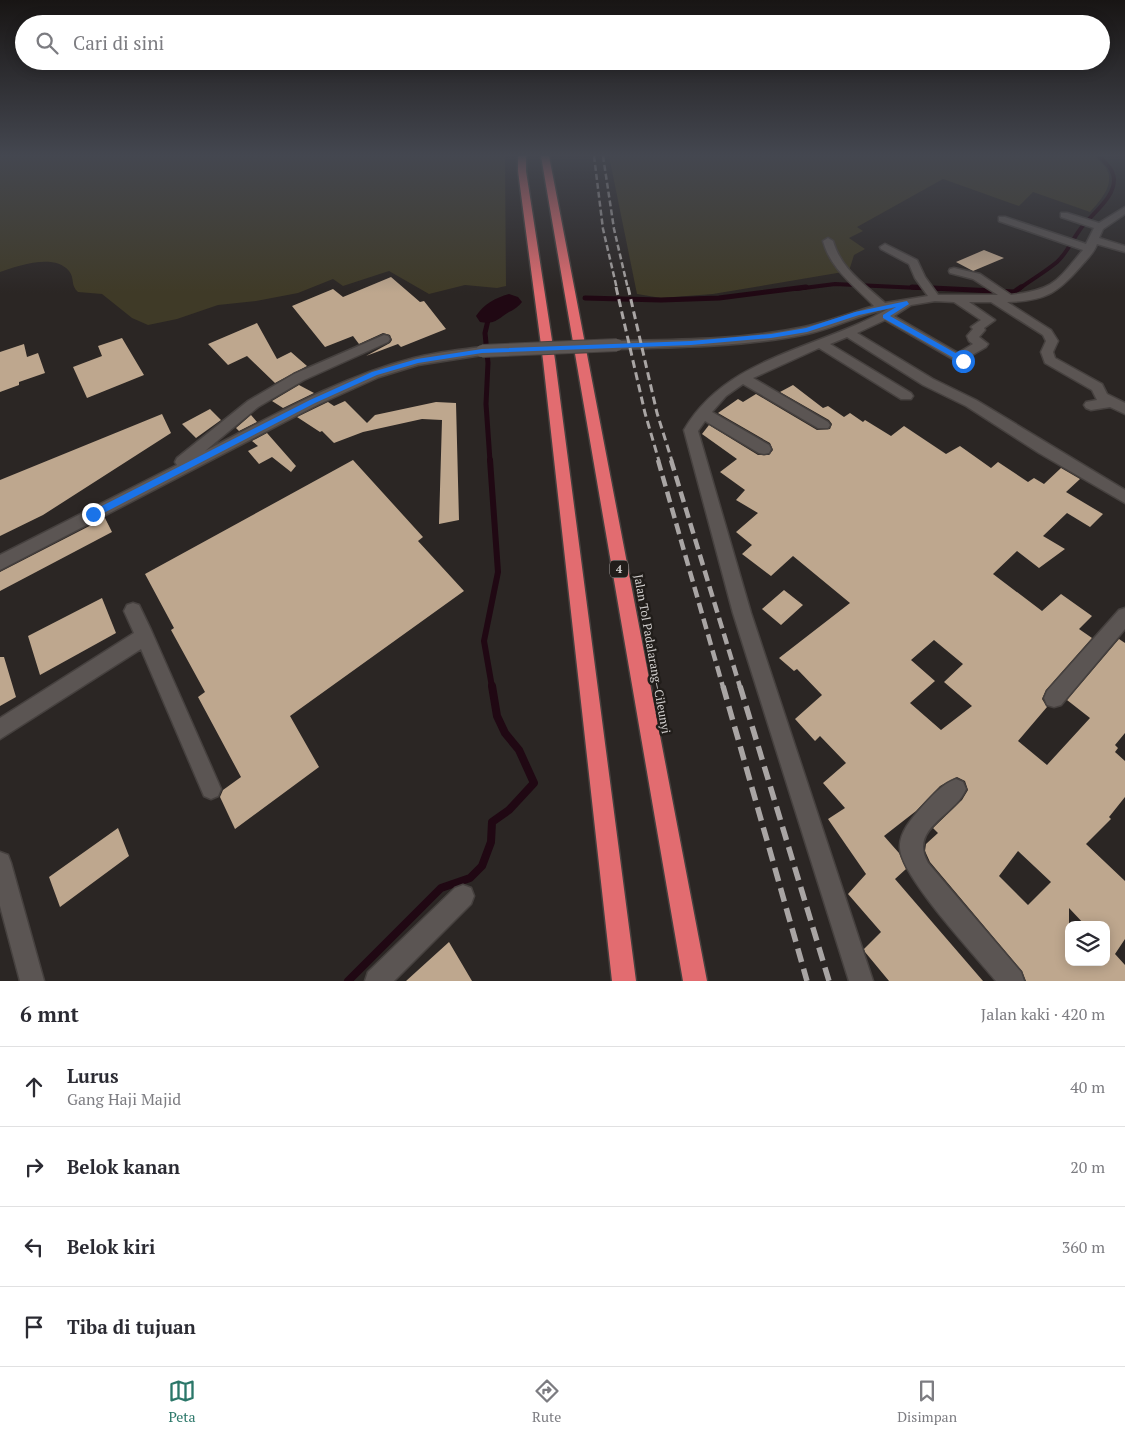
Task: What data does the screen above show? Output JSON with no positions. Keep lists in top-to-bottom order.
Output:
{
  "streets": {
    "highway": ["4", "Jalan Tol Padalarang–Cileunyi"]
  },
  "page": {
    "search": "Cari di sini",
    "heading": ["6 mnt", "Jalan kaki · 420 m"],
    "list": [
      ["Lurus", "Gang Haji Majid", "40 m"],
      ["Belok kanan", "20 m"],
      ["Belok kiri", "360 m"],
      "Tiba di tujuan"
    ],
    "nav": ["Peta", "Rute", "Disimpan"]
  }
}
